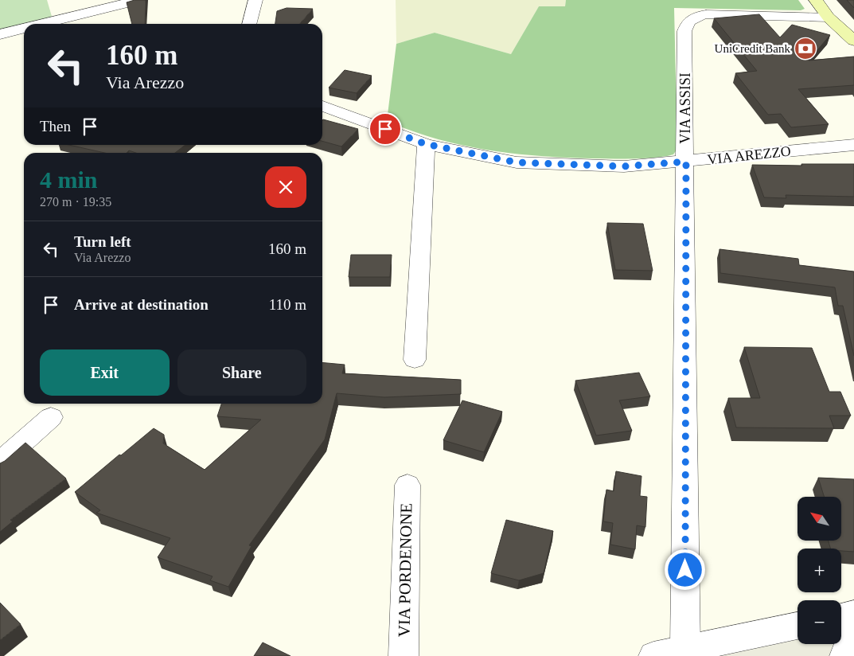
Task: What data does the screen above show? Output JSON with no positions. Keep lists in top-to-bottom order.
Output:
{
  "streets": {
    "street": ["VIA ASSISI", "VIA AREZZO", "VIA PORDENONE"]
  },
  "crossings": [
    ["VIA ASSISI", "VIA AREZZO"]
  ],
  "places": {
    "bank": ["UniCredit Bank"]
  },
  "north": "top left",
  "page": {
    "turn": ["160 m", "Via Arezzo"],
    "then": "Then",
    "heading": ["4 min", "270 m · 19:35"],
    "list": [
      {
        "name": "Turn left",
        "note": "Via Arezzo",
        "value": "160 m"
      },
      {
        "name": "Arrive at destination",
        "value": "110 m"
      }
    ],
    "buttons": ["Exit", "Share"],
    "map_buttons": ["+", "−"]
  }
}
